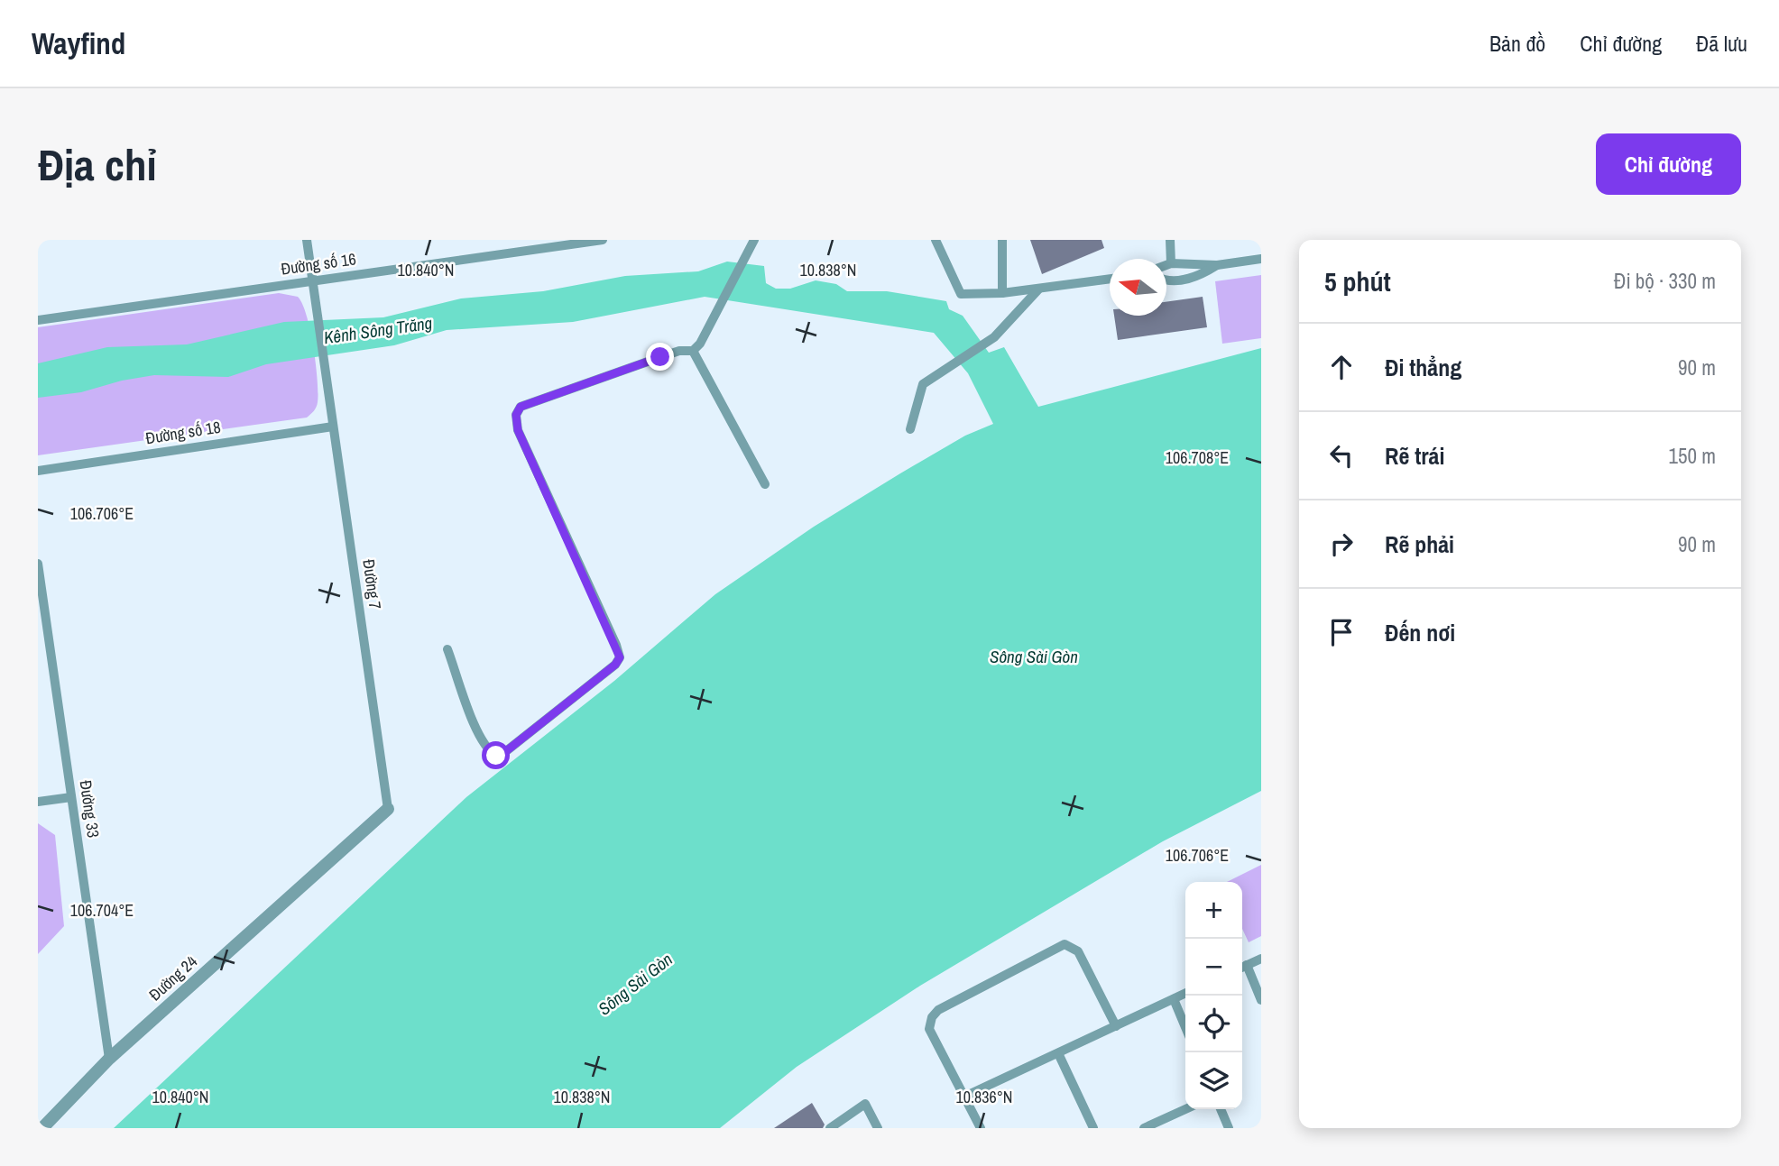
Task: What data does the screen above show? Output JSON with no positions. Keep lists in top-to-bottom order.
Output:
{
  "streets": {
    "street": [
      "Đường số 16",
      "Đường số 18",
      "Đường 7",
      "Đường 33",
      "Đường 24"
    ]
  },
  "crossings": [
    ["Đường số 16", "Đường 7"],
    ["Đường số 18", "Đường 7"],
    ["Đường 7", "Đường 24"],
    ["Đường 33", "Đường 24"]
  ],
  "water": ["Kênh Sông Trăng", "Sông Sài Gòn"],
  "north": "left",
  "page": {
    "header": "Wayfind",
    "nav": ["Bản đồ", "Chỉ đường", "Đã lưu"],
    "buttons": "Chỉ đường",
    "title": "Địa chỉ",
    "heading": ["5 phút", "Đi bộ · 330 m"],
    "list": [
      ["Đi thẳng", "90 m"],
      ["Rẽ trái", "150 m"],
      ["Rẽ phải", "90 m"],
      "Đến nơi"
    ],
    "map_buttons": ["+", "−"]
  },
  "coordinates": [
    "10.840°N",
    "10.838°N",
    "106.708°E",
    "106.706°E",
    "106.704°E",
    "10.836°N"
  ]
}
